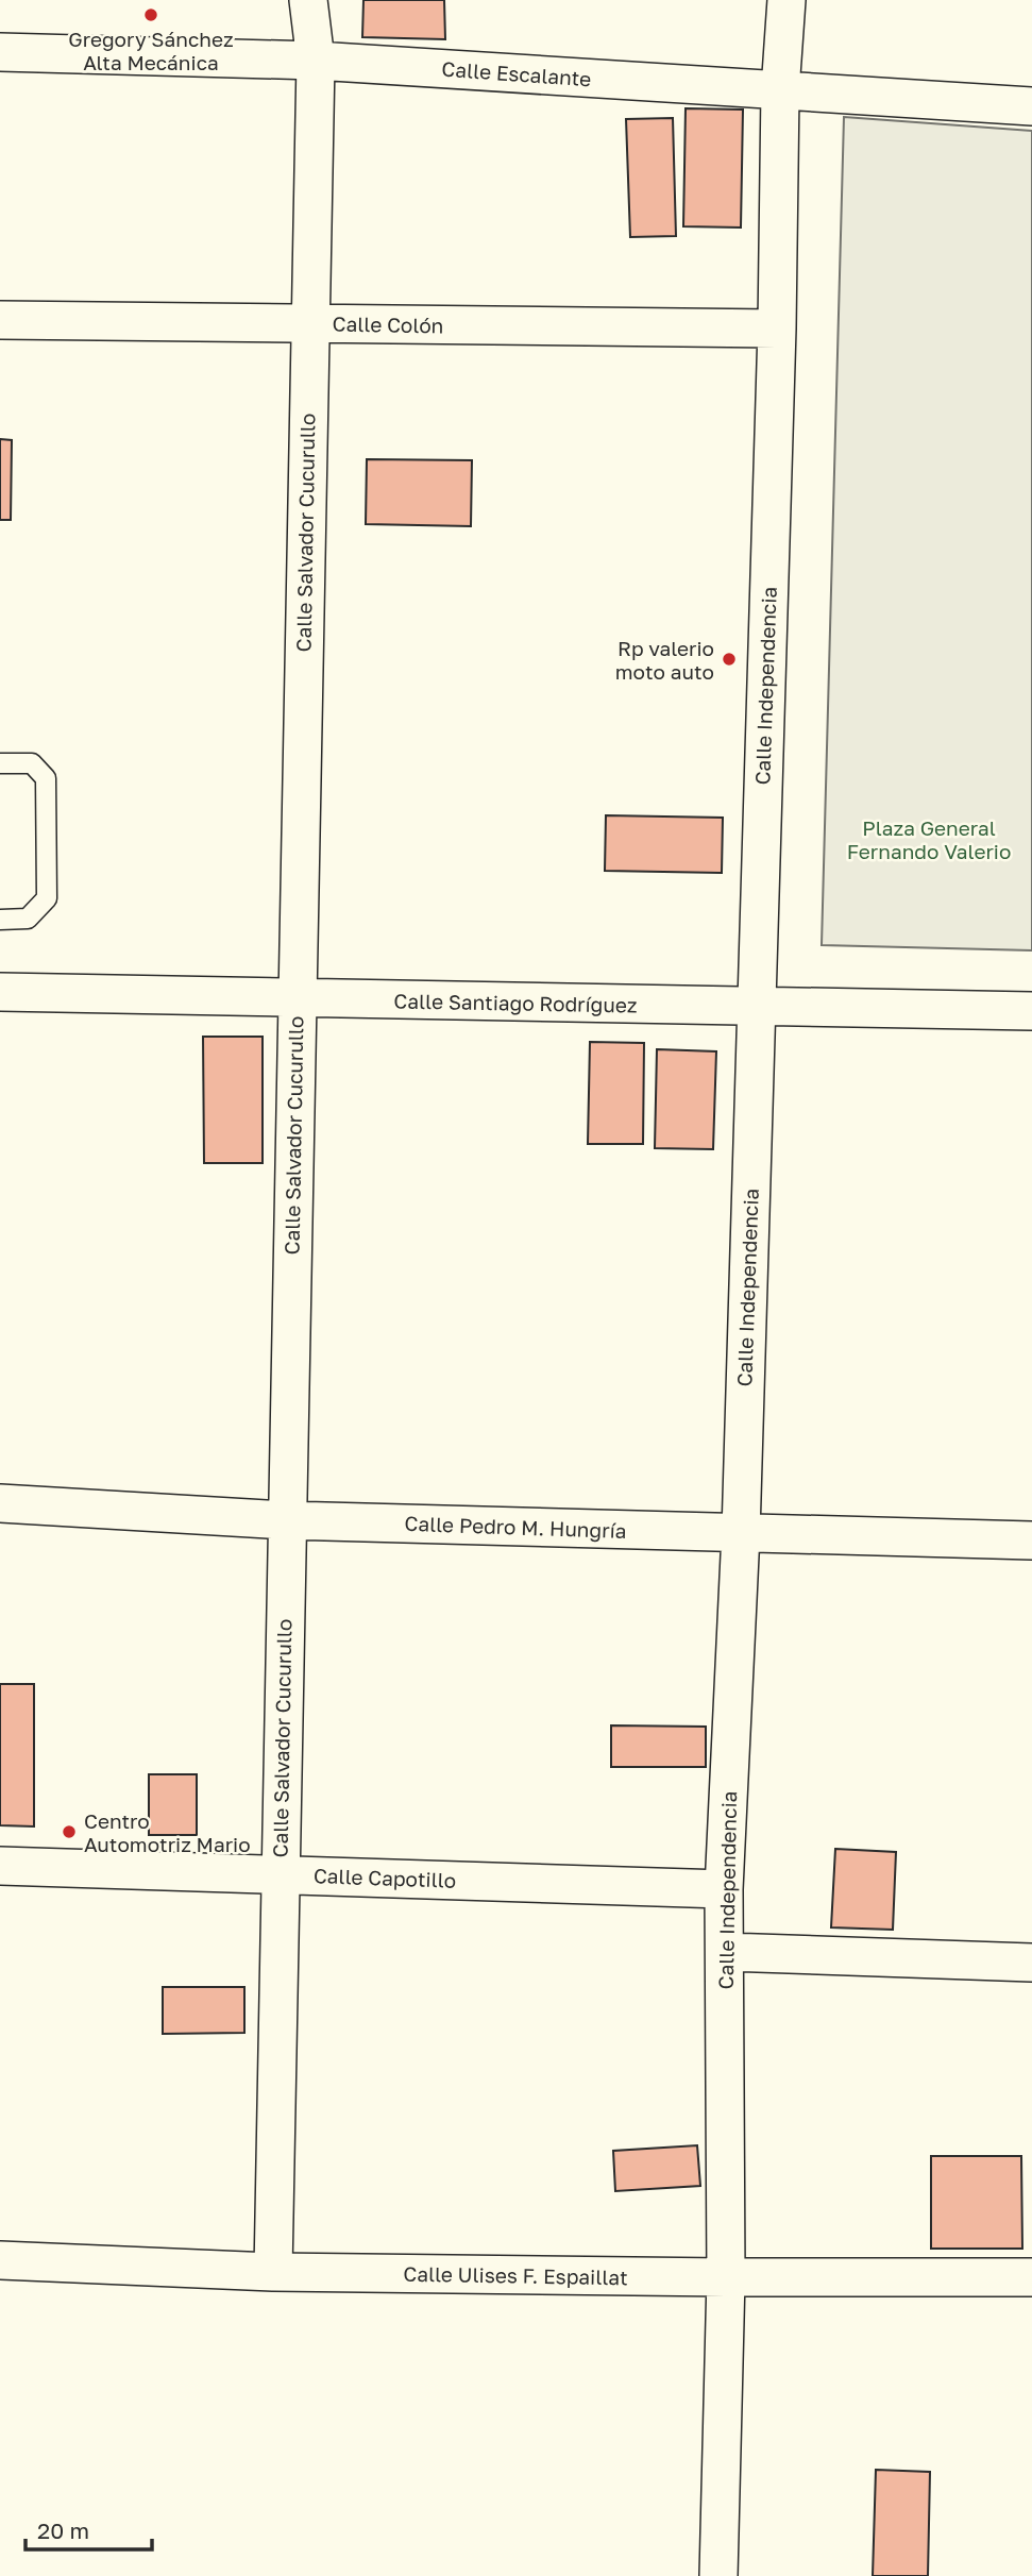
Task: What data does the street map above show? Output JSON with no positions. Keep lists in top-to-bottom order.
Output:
{
  "streets": {
    "street": [
      "Calle Escalante",
      "Calle Colón",
      "Calle Salvador Cucurullo",
      "Calle Independencia",
      "Calle Santiago Rodríguez",
      "Calle Pedro M. Hungría",
      "Calle Capotillo",
      "Calle Ulises F. Espaillat"
    ]
  },
  "crossings": [
    ["Calle Escalante", "Calle Salvador Cucurullo"],
    ["Calle Escalante", "Calle Independencia"],
    ["Calle Colón", "Calle Salvador Cucurullo"],
    ["Calle Colón", "Calle Independencia"],
    ["Calle Salvador Cucurullo", "Calle Santiago Rodríguez"],
    ["Calle Salvador Cucurullo", "Calle Pedro M. Hungría"],
    ["Calle Salvador Cucurullo", "Calle Capotillo"],
    ["Calle Salvador Cucurullo", "Calle Ulises F. Espaillat"],
    ["Calle Independencia", "Calle Santiago Rodríguez"],
    ["Calle Independencia", "Calle Pedro M. Hungría"],
    ["Calle Independencia", "Calle Capotillo"],
    ["Calle Independencia", "Calle Ulises F. Espaillat"]
  ],
  "parks": ["Plaza General Fernando Valerio"],
  "places": ["Gregory Sánchez Alta Mecánica", "Rp valerio moto auto", "Centro Automotriz Mario"],
  "scale_bar": "20 m"
}
